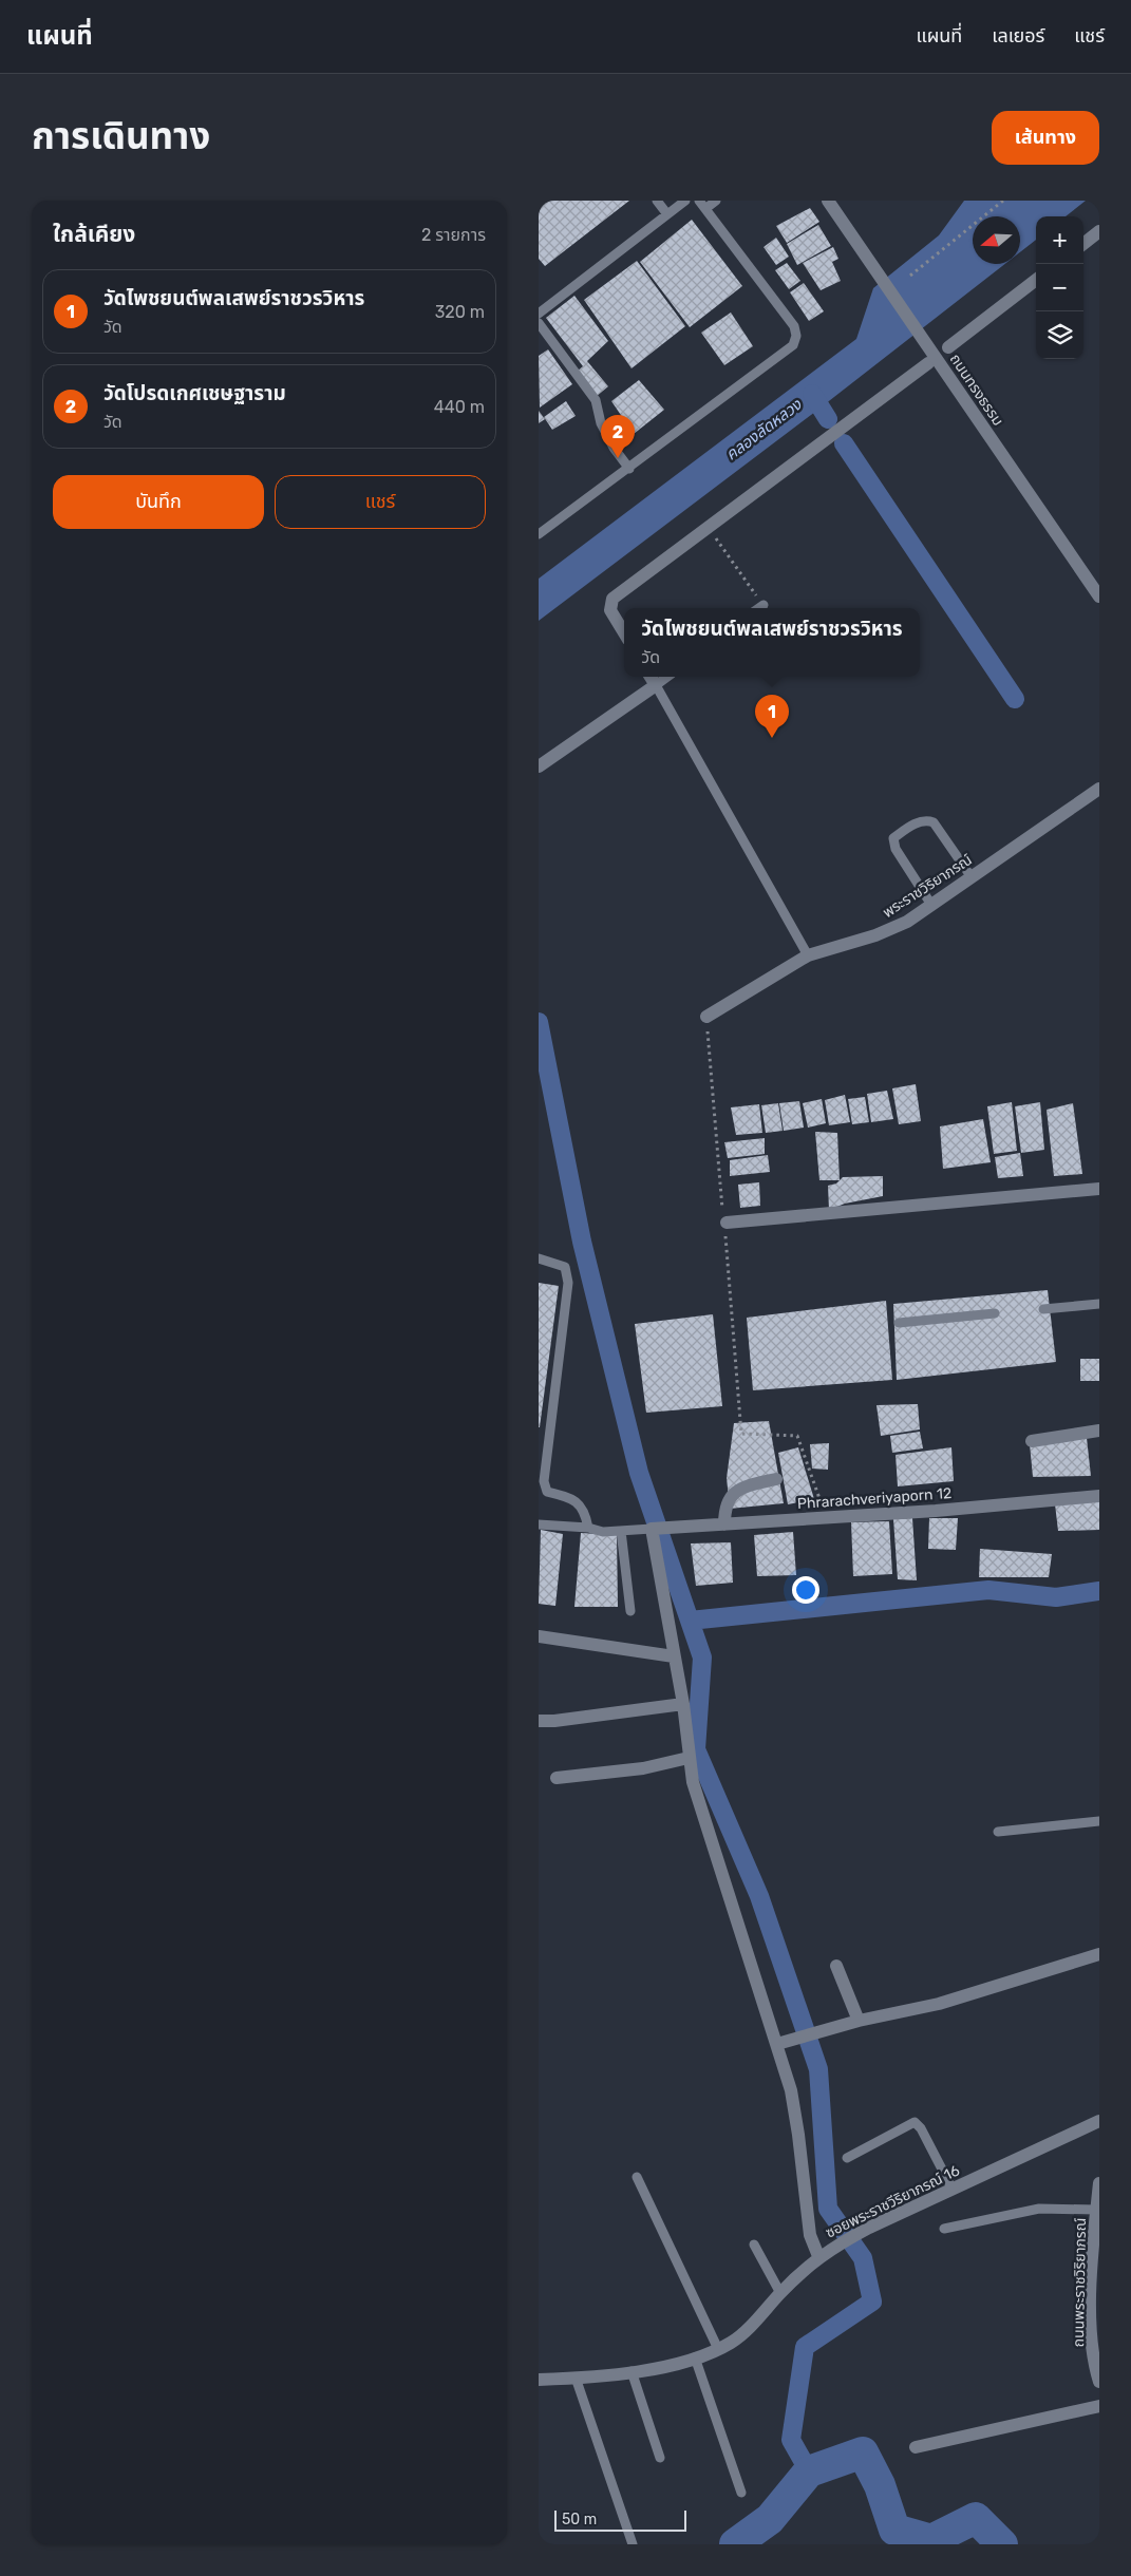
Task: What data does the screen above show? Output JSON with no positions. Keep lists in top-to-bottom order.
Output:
{
  "streets": {
    "street": [
      "ถนนทรงธรรม",
      "พระราชวิริยาภรณ์",
      "Phrarachveriyaporn 12",
      "ซอยพระราชวีริยาภรณ์ 16",
      "ถนนพระราชวิริยาภรณ์"
    ]
  },
  "water": ["คลองลัดหลวง"],
  "scale_bar": "50 m",
  "north": "left",
  "page": {
    "header": "แผนที่",
    "nav": ["แผนที่", "เลเยอร์", "แชร์"],
    "title": "การเดินทาง",
    "buttons": [
      "เส้นทาง",
      ["บันทึก", "แชร์"]
    ],
    "heading": ["ใกล้เคียง", "2 รายการ"],
    "map_buttons": ["+", "−"],
    "list": [
      {
        "mark": "1",
        "name": "วัดไพชยนต์พลเสพย์ราชวรวิหาร",
        "note": "วัด",
        "value": "320 m"
      },
      {
        "mark": "2",
        "name": "วัดโปรดเกศเชษฐาราม",
        "note": "วัด",
        "value": "440 m"
      }
    ],
    "pins": ["2", "1"],
    "popup": ["วัดไพชยนต์พลเสพย์ราชวรวิหาร", "วัด"],
    "scale": "50 m"
  }
}
